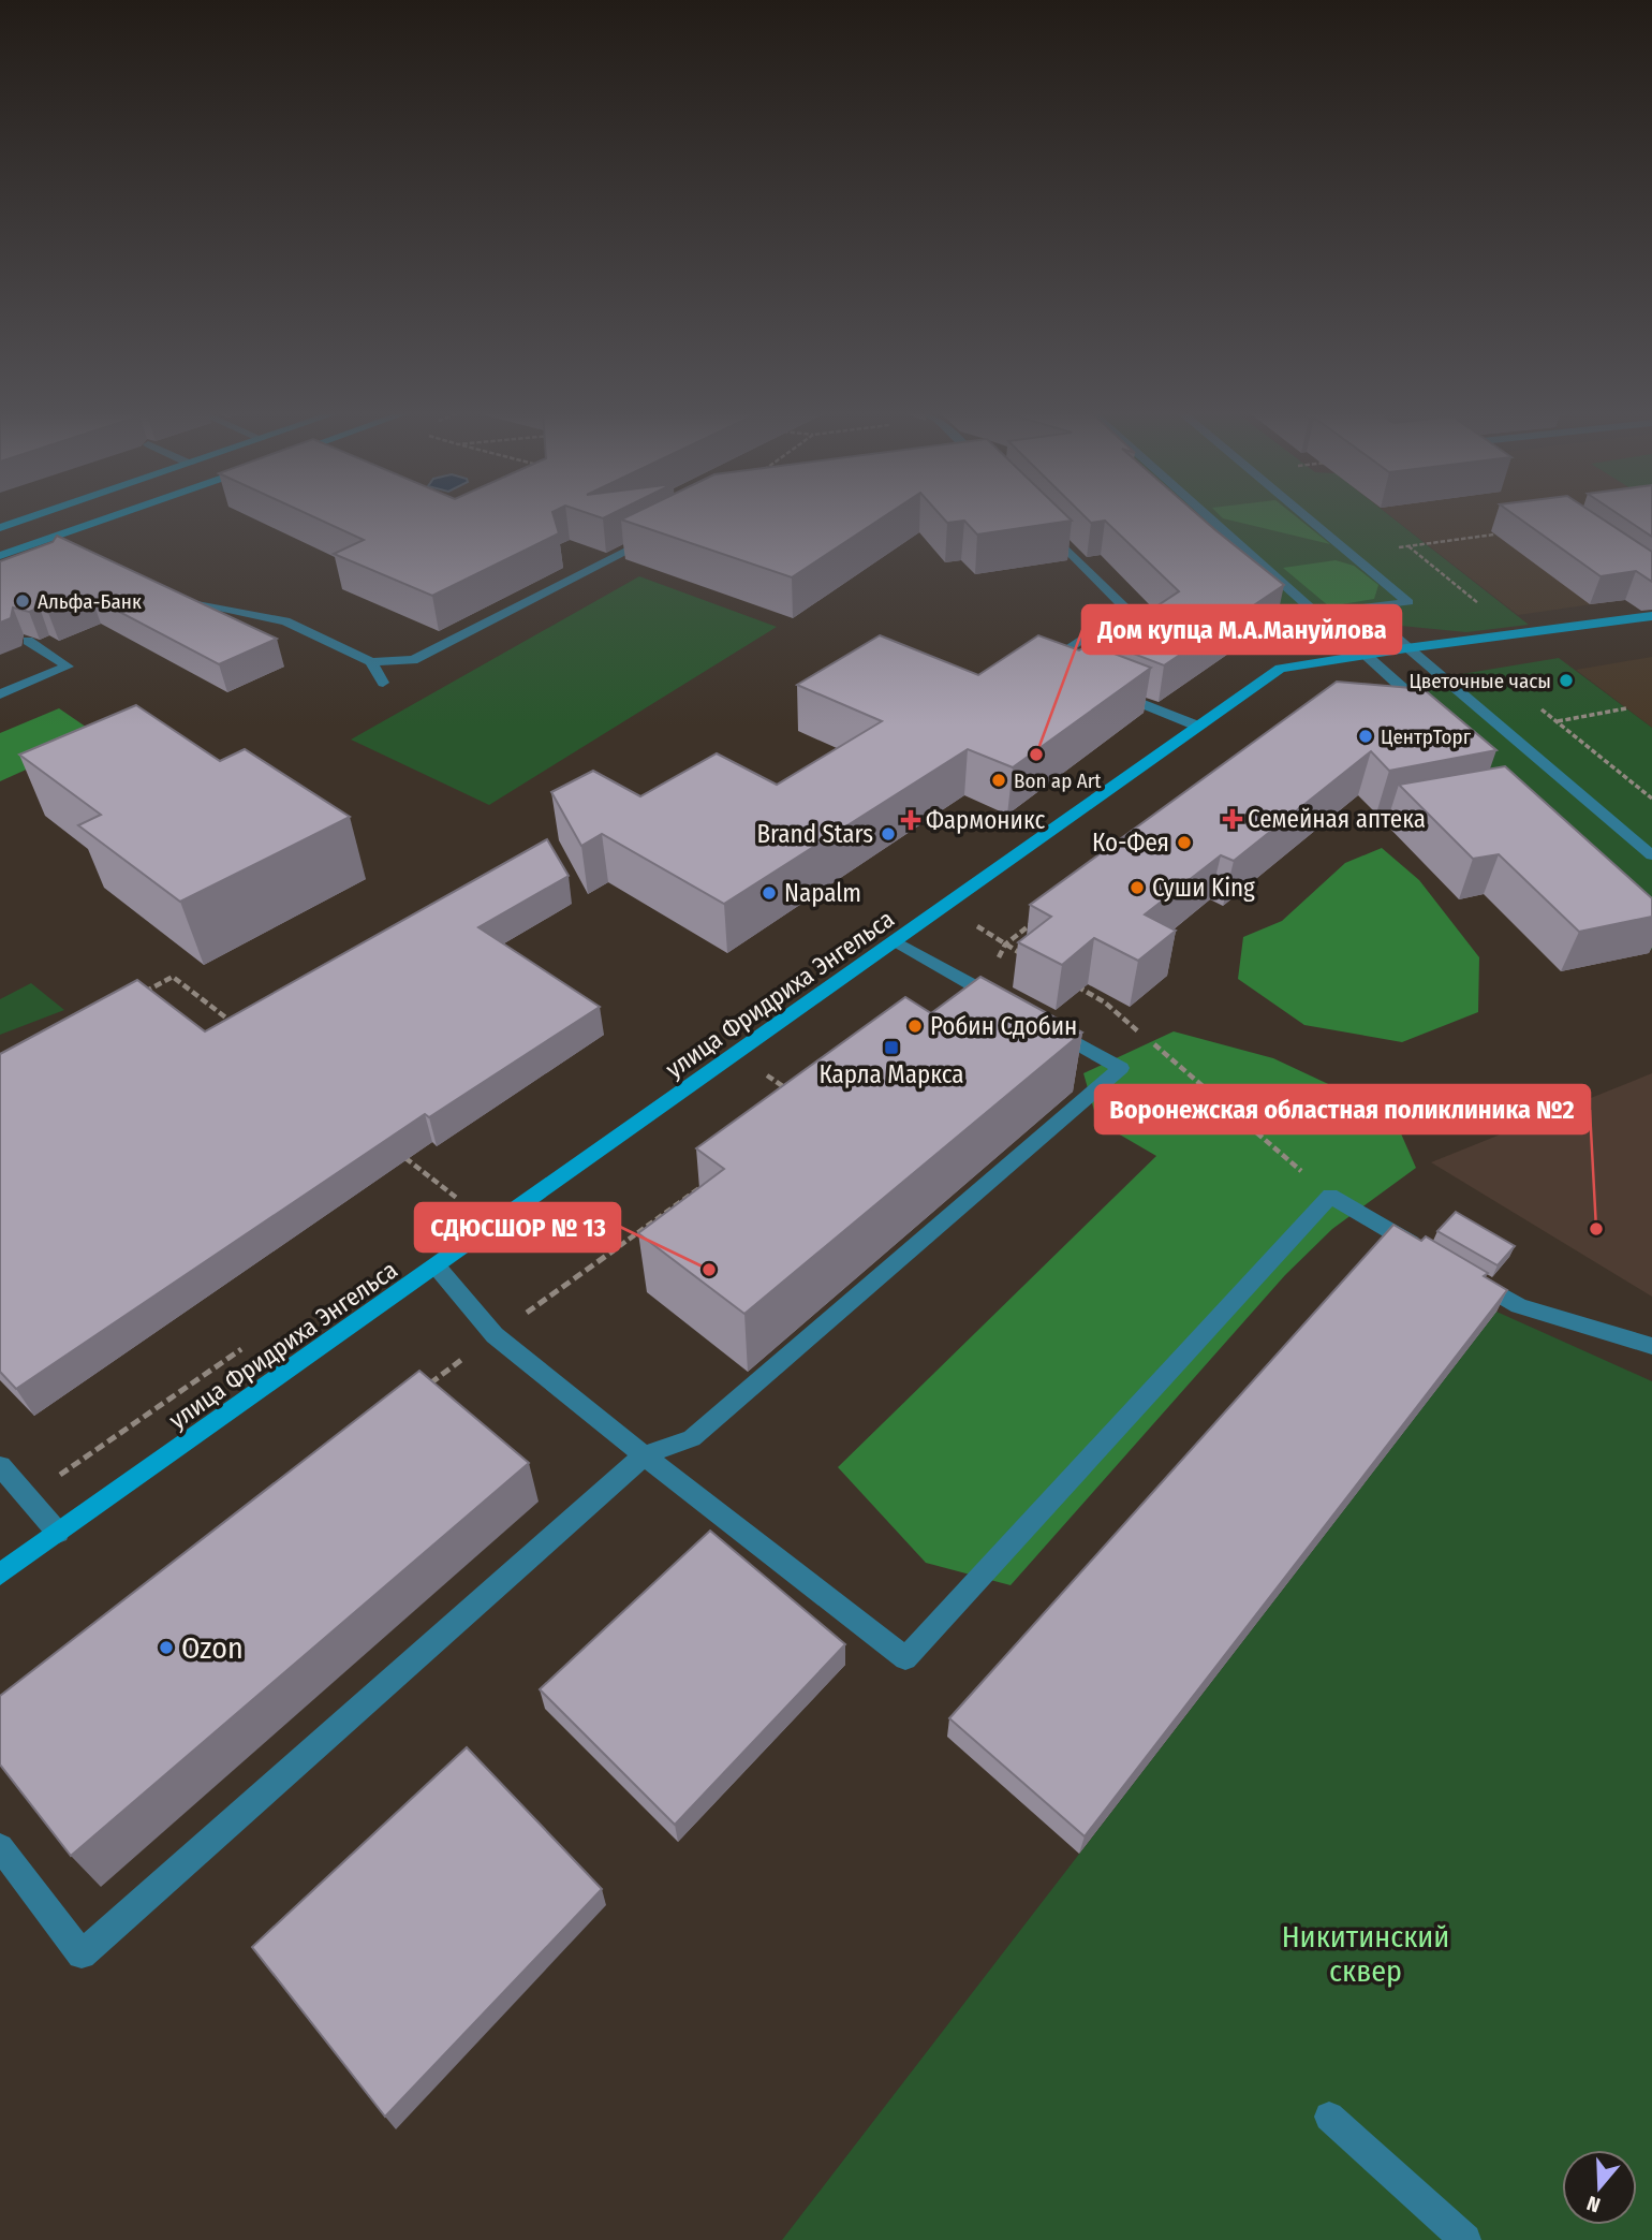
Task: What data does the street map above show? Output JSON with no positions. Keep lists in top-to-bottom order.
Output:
{
  "streets": {
    "street": ["улица Фридриха Энгельса"]
  },
  "parks": ["Никитинский сквер"],
  "places": {
    "other": [
      "Альфа-Банк",
      "Цветочные часы",
      "ЦентрТорг",
      "Дом купца М.А.Мануйлова",
      "Bon ap Art",
      "Brand Stars",
      "Ко-Фея",
      "Суши King",
      "Napalm",
      "Робин Сдобин",
      "Воронежская областная поликлиника №2",
      "СДЮСШОР № 13",
      "Ozon"
    ],
    "health": ["Семейная аптека", "Фармоникс"],
    "transit": ["Карла Маркса"]
  },
  "north": "bottom"
}
